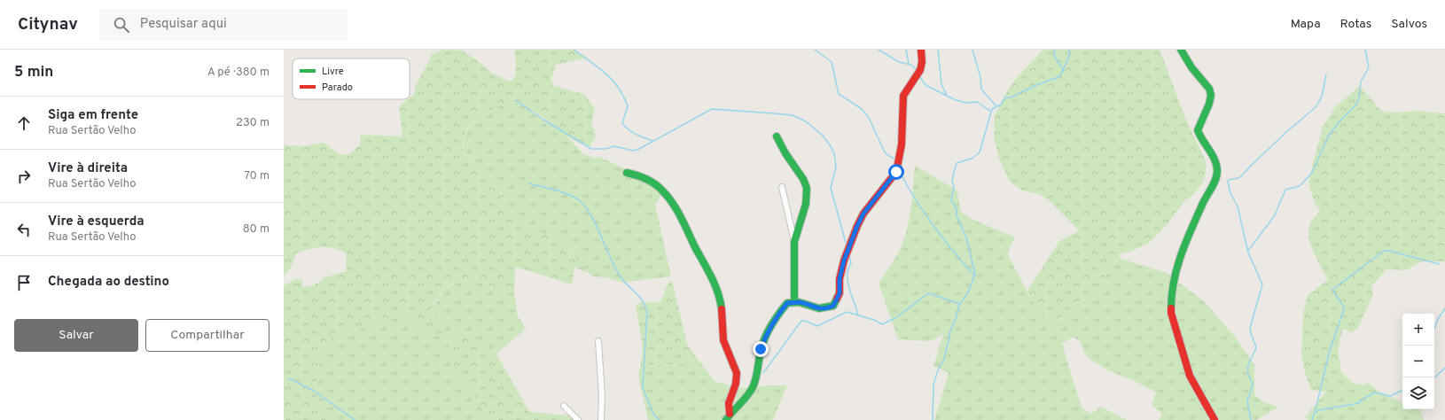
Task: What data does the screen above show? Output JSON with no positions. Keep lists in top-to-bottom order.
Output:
{
  "legend": ["Livre", "Parado"],
  "page": {
    "header": "Citynav",
    "search": "Pesquisar aqui",
    "nav": ["Mapa", "Rotas", "Salvos"],
    "heading": ["5 min", "A pé · 380 m"],
    "list": [
      ["Siga em frente", "Rua Sertão Velho", "230 m"],
      ["Vire à direita", "Rua Sertão Velho", "70 m"],
      ["Vire à esquerda", "Rua Sertão Velho", "80 m"],
      "Chegada ao destino"
    ],
    "buttons": ["Salvar", "Compartilhar"],
    "map_buttons": ["+", "−"]
  }
}
